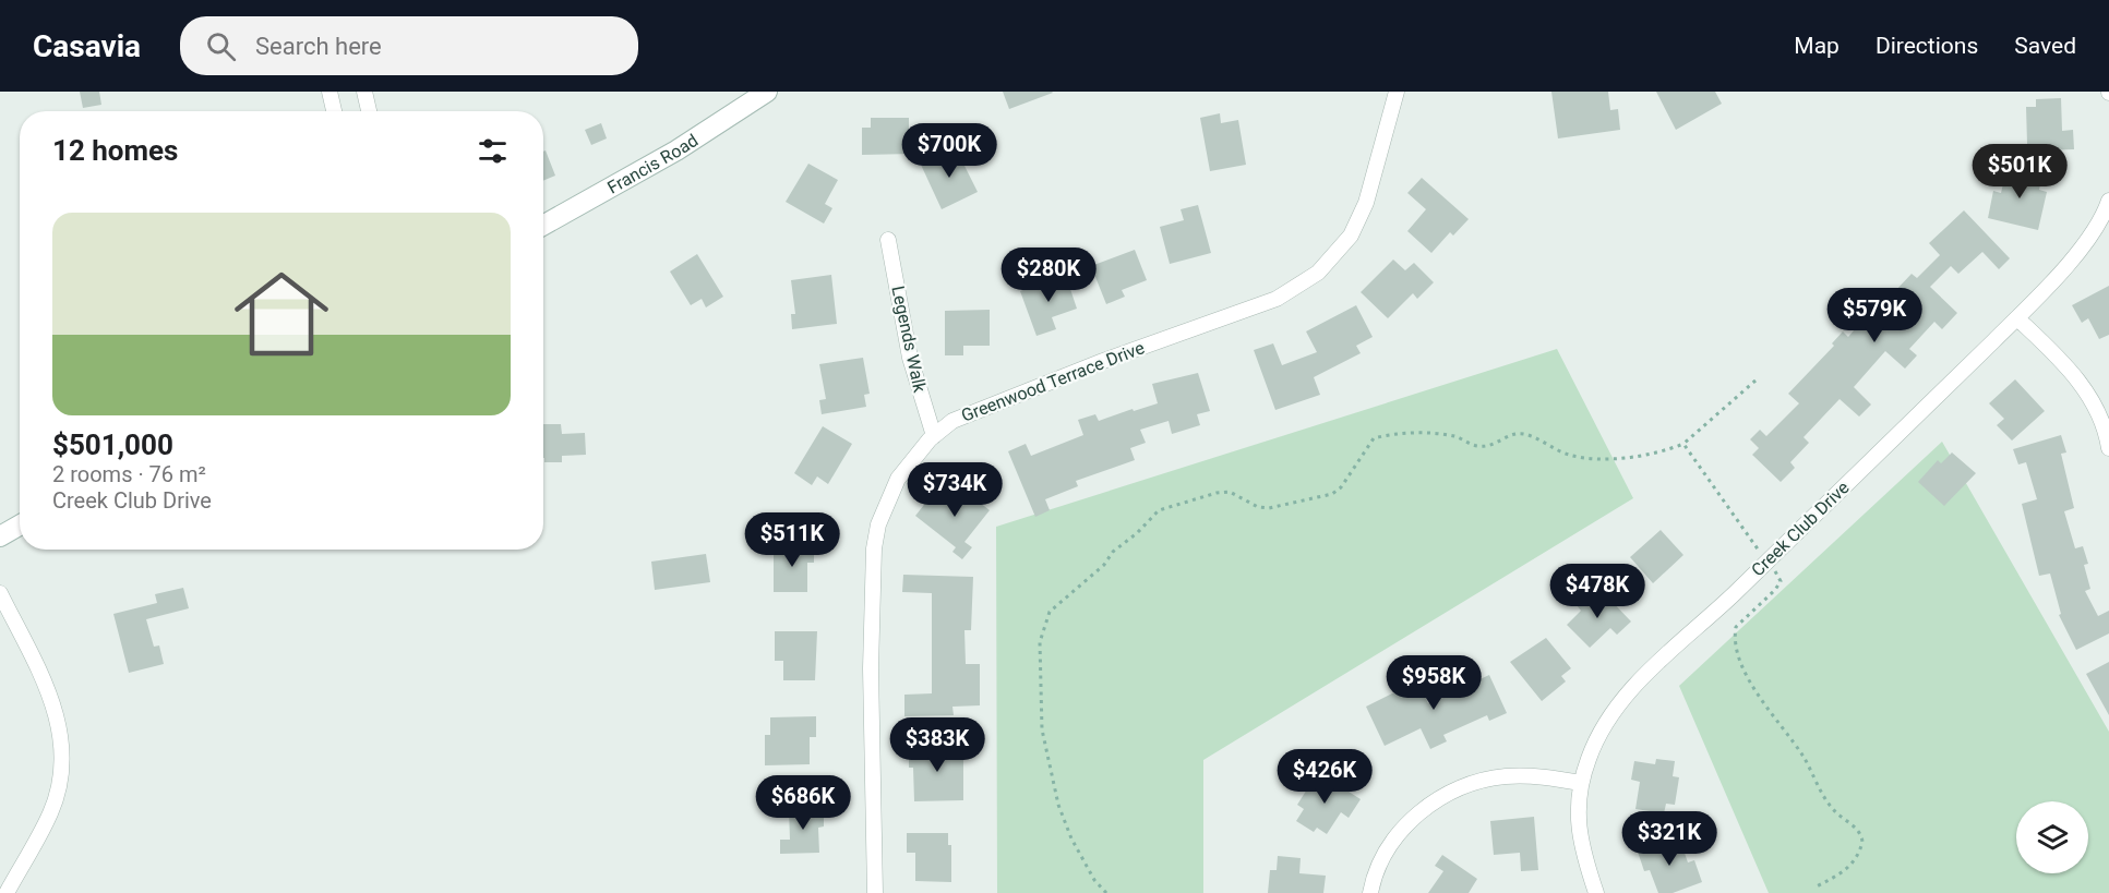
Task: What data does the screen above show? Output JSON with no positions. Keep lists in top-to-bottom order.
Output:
{
  "streets": {
    "street": [
      "Francis Road",
      "Legends Walk",
      "Greenwood Terrace Drive",
      "Creek Club Drive"
    ]
  },
  "crossings": [
    ["Legends Walk", "Greenwood Terrace Drive"]
  ],
  "page": {
    "header": "Casavia",
    "search": "Search here",
    "nav": ["Map", "Directions", "Saved"],
    "heading": "12 homes",
    "price": [
      "$700K",
      "$501K",
      "$280K",
      "$579K",
      "$734K",
      "$511K",
      "$478K",
      "$958K",
      "$383K",
      "$426K",
      "$686K",
      "$321K"
    ],
    "list": [
      {
        "name": "$501,000",
        "note": "2 rooms · 76 m² · Creek Club Drive"
      }
    ]
  }
}
